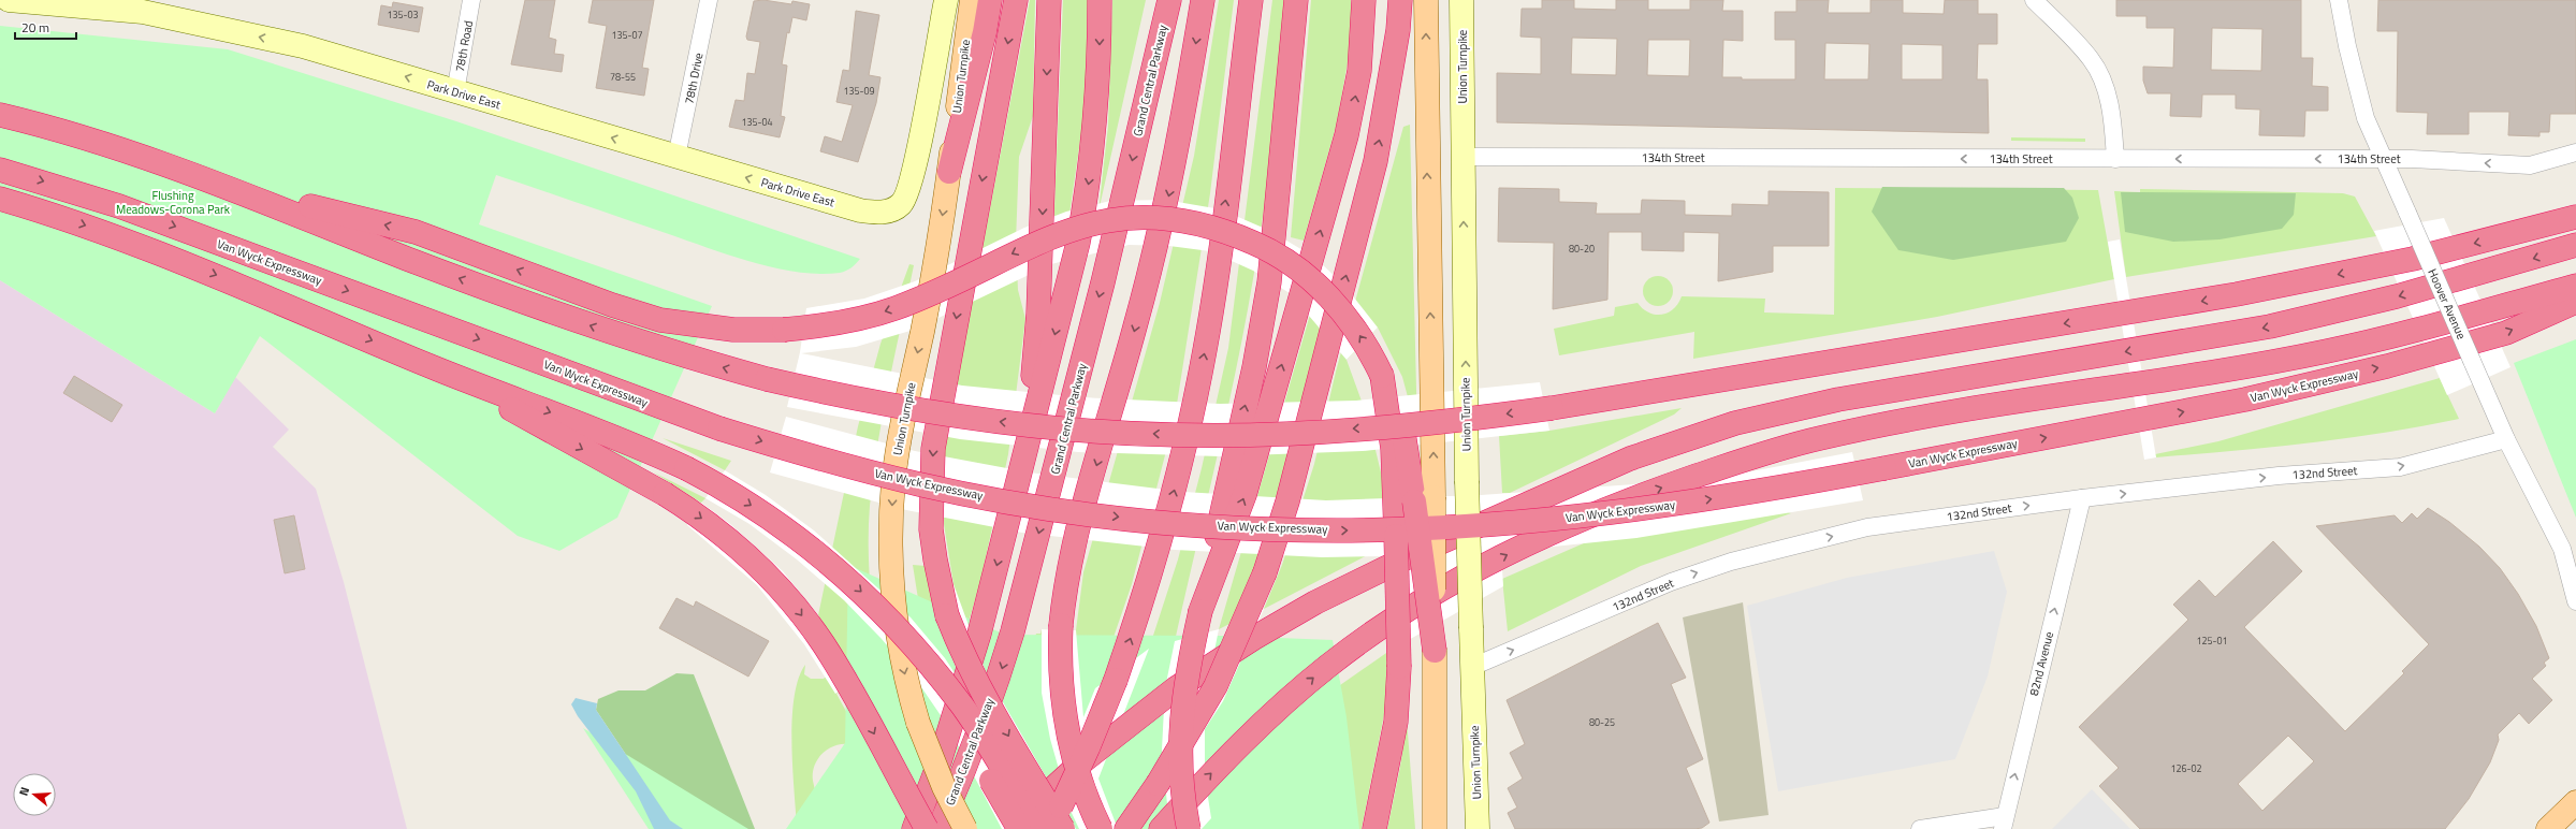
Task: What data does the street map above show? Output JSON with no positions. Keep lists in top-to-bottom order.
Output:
{
  "streets": {
    "highway": ["Grand Central Parkway", "Van Wyck Expressway"],
    "main road": ["Union Turnpike"],
    "street": [
      "78th Road",
      "78th Drive",
      "Park Drive East",
      "134th Street",
      "Hoover Avenue",
      "132nd Street",
      "82nd Avenue"
    ]
  },
  "crossings": [
    ["78th Road", "Park Drive East"],
    ["Union Turnpike", "134th Street"],
    ["Union Turnpike", "132nd Street"],
    ["78th Drive", "Park Drive East"],
    ["134th Street", "Hoover Avenue"],
    ["Hoover Avenue", "132nd Street"],
    ["132nd Street", "82nd Avenue"]
  ],
  "one_way": [
    "Park Drive East",
    "134th Street",
    "132nd Street",
    "82nd Avenue"
  ],
  "parks": ["Flushing Meadows-Corona Park"],
  "house_numbers": [
    "135-03",
    "135-07",
    "78-55",
    "135-09",
    "135-04",
    "80-20",
    "125-01",
    "80-25",
    "126-02"
  ],
  "scale_bar": "20 m",
  "north": "left"
}
